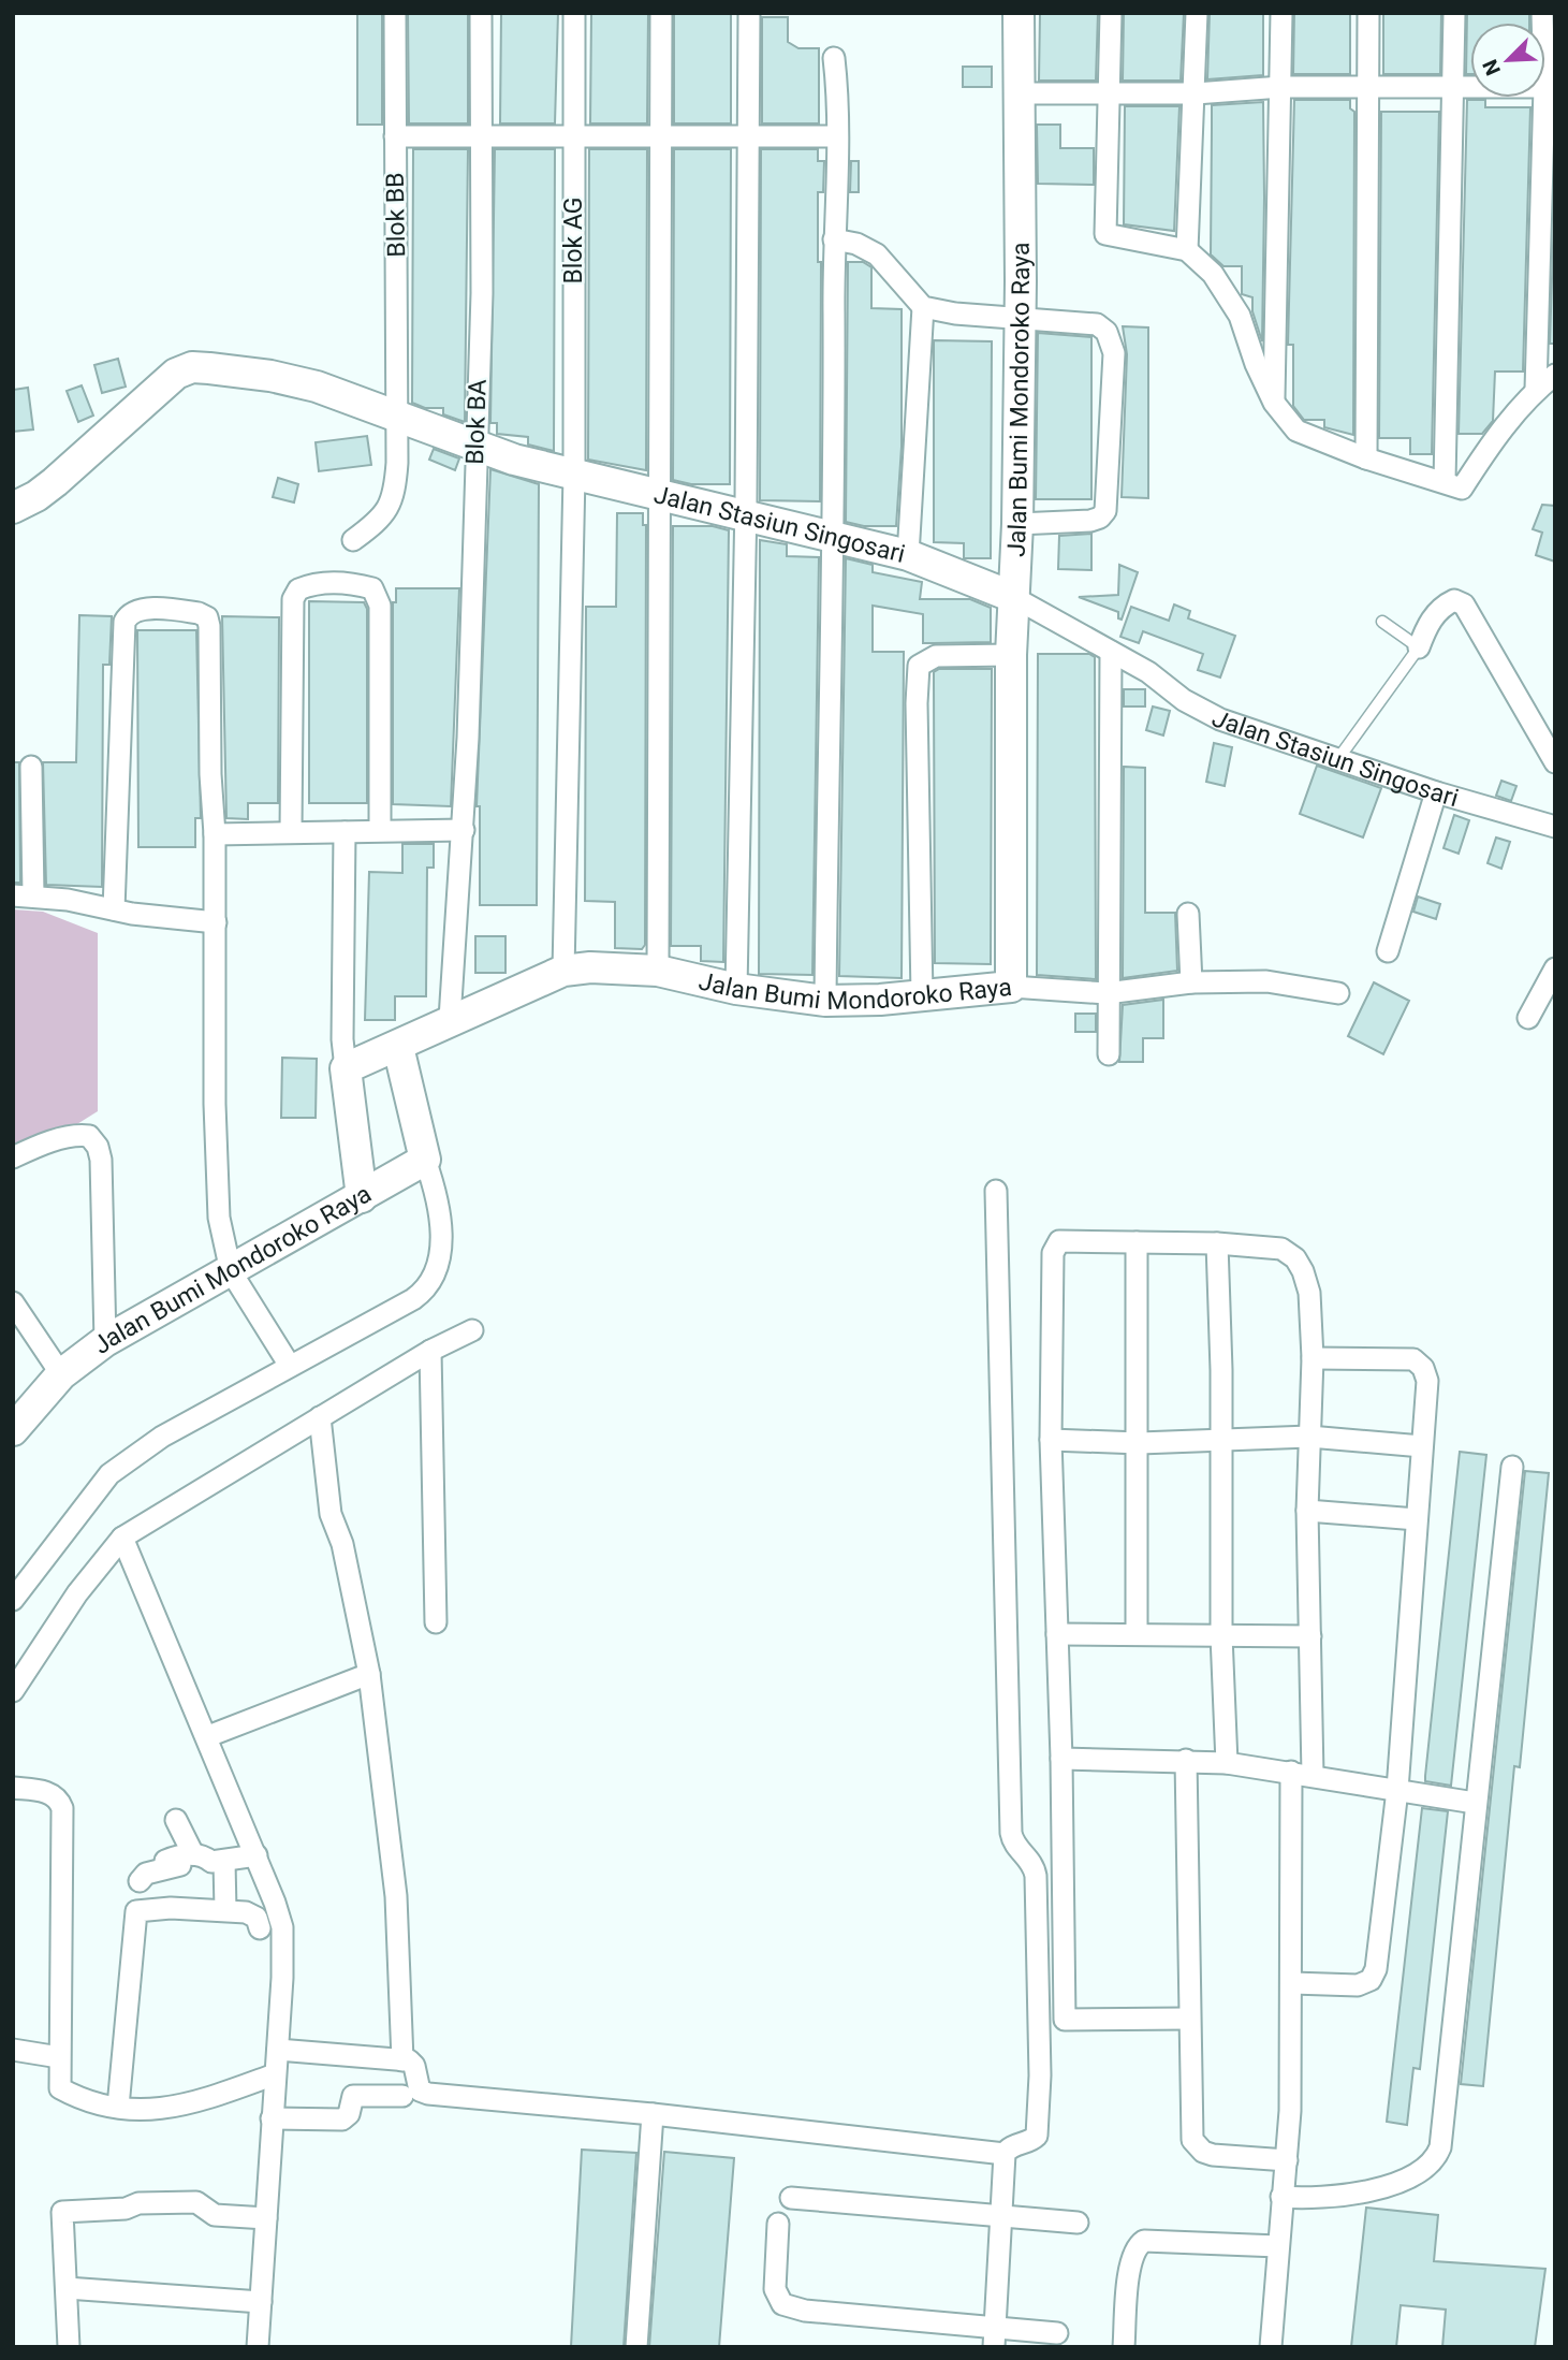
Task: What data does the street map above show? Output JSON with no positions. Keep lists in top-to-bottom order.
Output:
{
  "streets": {
    "street": [
      "Blok BB",
      "Blok AG",
      "Jalan Bumi Mondoroko Raya",
      "Blok BA",
      "Jalan Stasiun Singosari"
    ]
  },
  "crossings": [
    ["Blok BB", "Jalan Stasiun Singosari"],
    ["Blok AG", "Jalan Bumi Mondoroko Raya"],
    ["Blok AG", "Jalan Stasiun Singosari"],
    ["Jalan Bumi Mondoroko Raya", "Blok BA"],
    ["Jalan Bumi Mondoroko Raya", "Jalan Stasiun Singosari"],
    ["Blok BA", "Jalan Stasiun Singosari"]
  ],
  "north": "bottom left"
}
